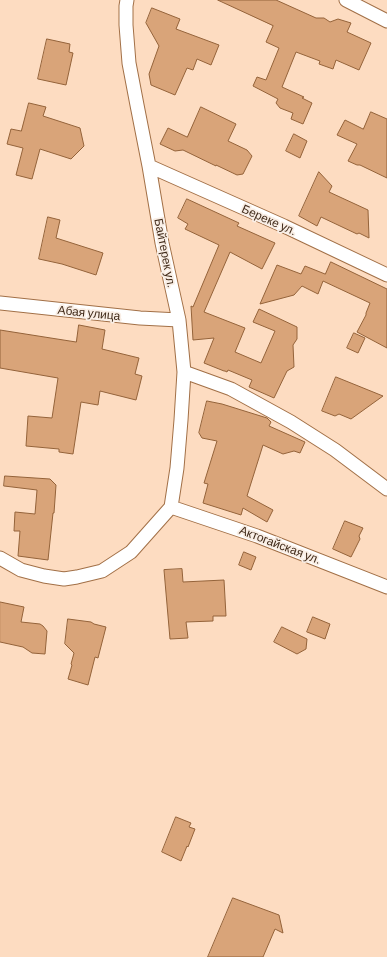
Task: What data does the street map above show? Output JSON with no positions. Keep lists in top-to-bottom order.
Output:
{
  "streets": {
    "street": [
      "Береке ул.",
      "Байтерек ул.",
      "Абая улица",
      "Актогайская ул."
    ]
  },
  "crossings": [
    ["Береке ул.", "Байтерек ул."],
    ["Байтерек ул.", "Абая улица"],
    ["Байтерек ул.", "Актогайская ул."]
  ]
}
